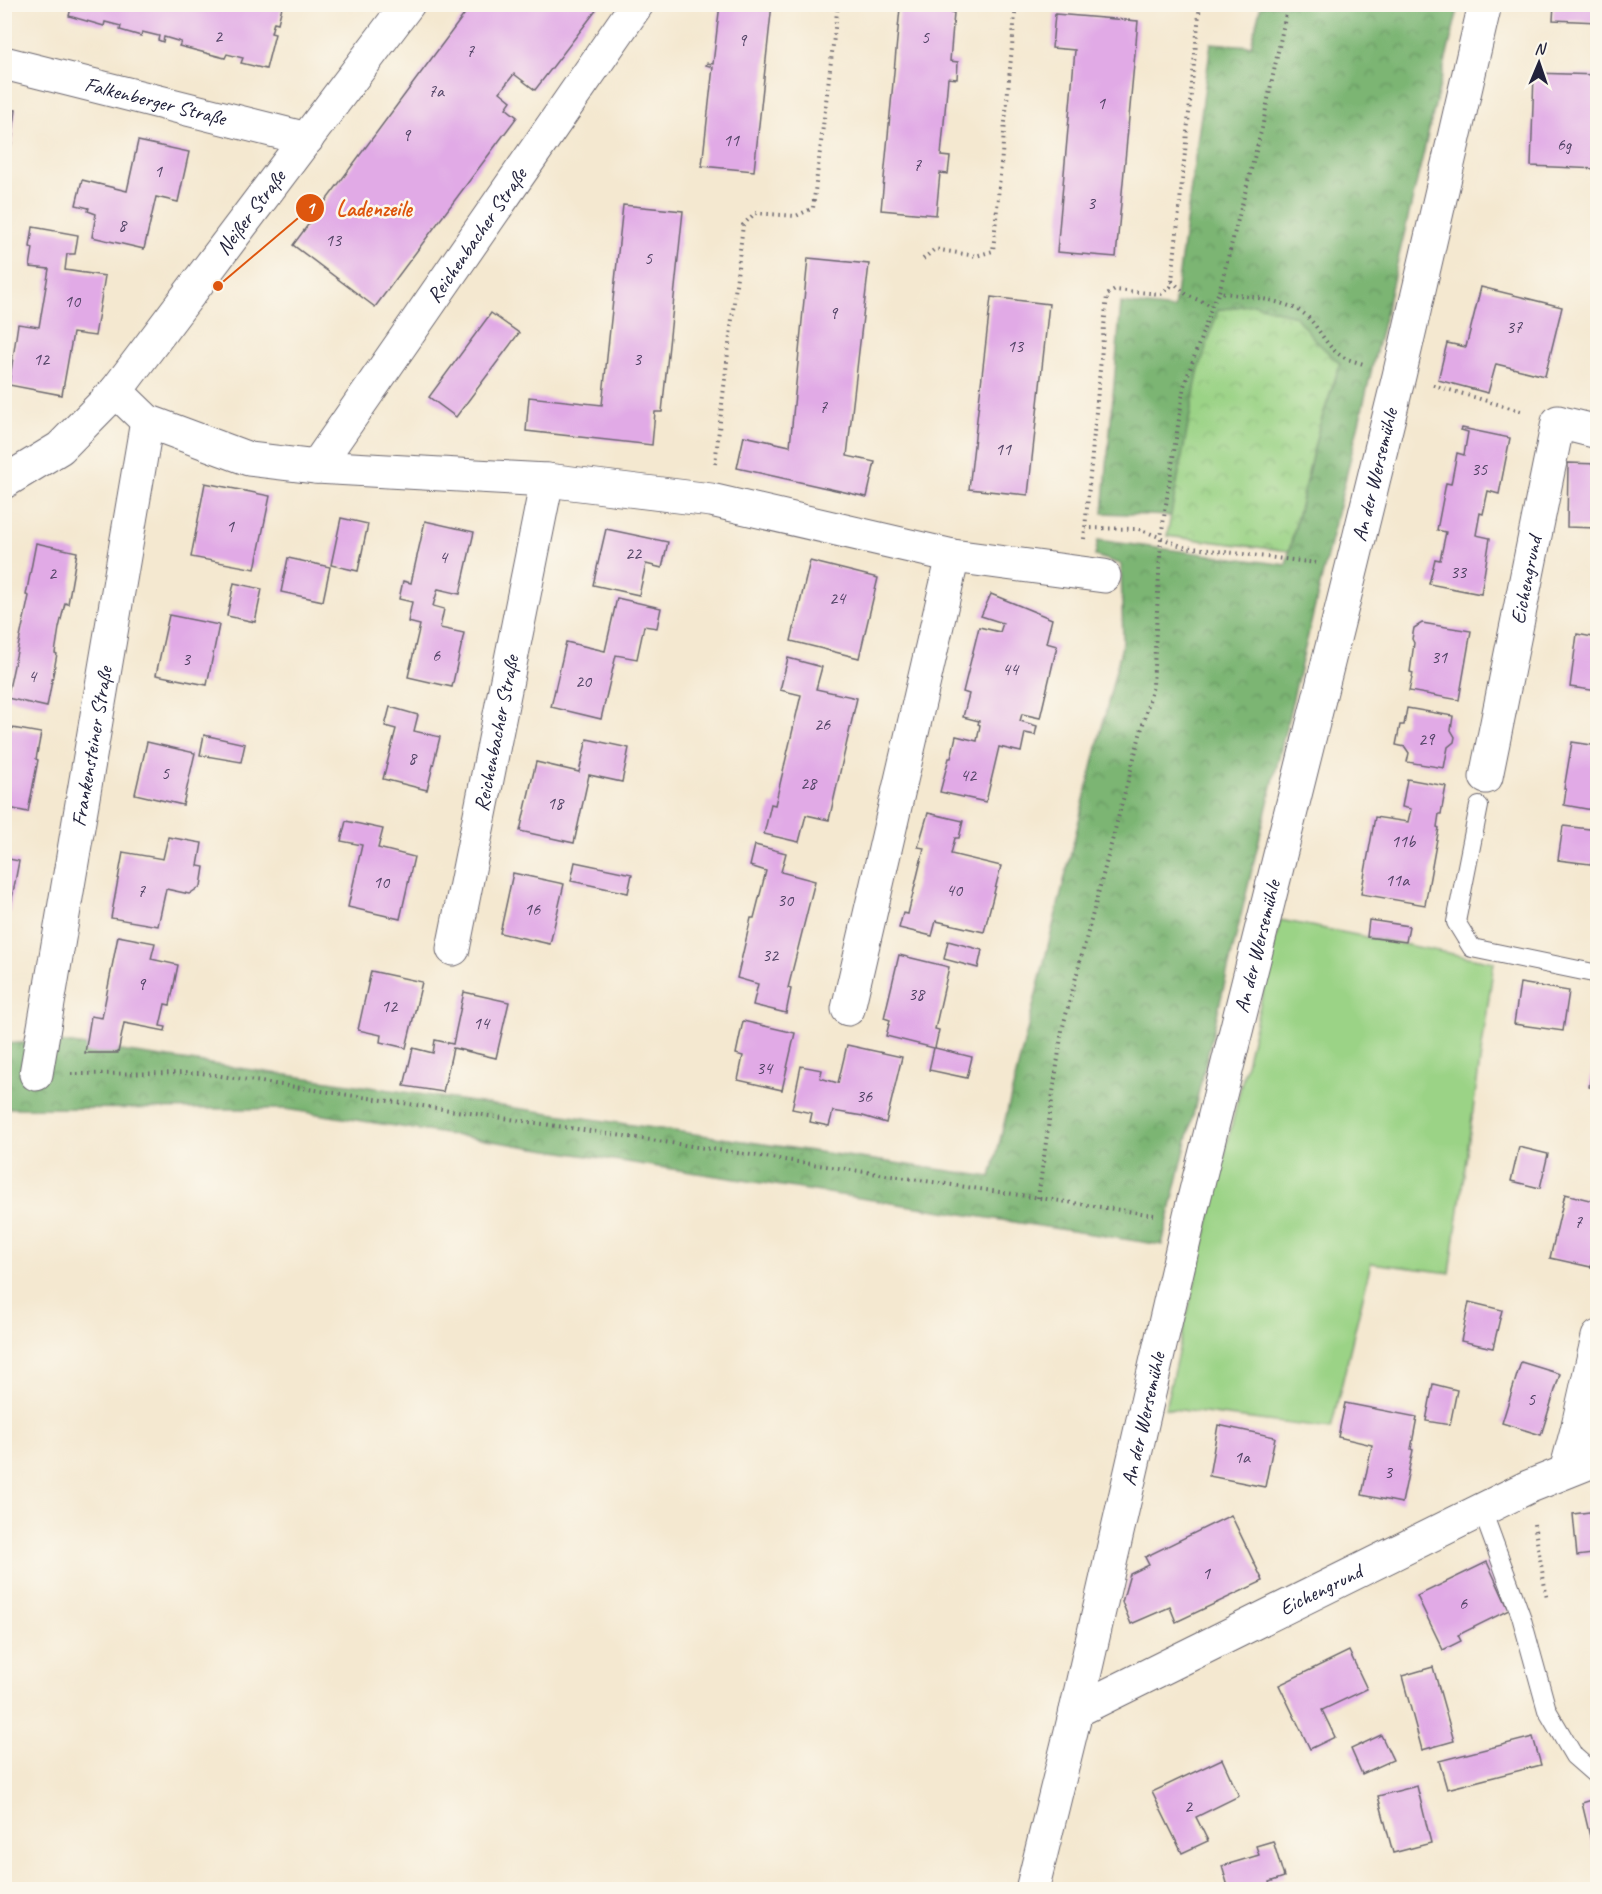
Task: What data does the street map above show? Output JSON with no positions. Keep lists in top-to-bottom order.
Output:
{
  "streets": {
    "street": [
      "Falkenberger Straße",
      "Neißer Straße",
      "Reichenbacher Straße",
      "An der Wersemühle",
      "Eichengrund",
      "Frankensteiner Straße"
    ]
  },
  "crossings": [
    ["Falkenberger Straße", "Neißer Straße"],
    ["An der Wersemühle", "Eichengrund"]
  ],
  "places": ["Ladenzeile"],
  "house_numbers": [
    "2",
    "5",
    "9",
    "7",
    "7a",
    "1",
    "9",
    "11",
    "6g",
    "7",
    "1",
    "3",
    "8",
    "13",
    "5",
    "10",
    "9",
    "37",
    "13",
    "12",
    "3",
    "7",
    "11",
    "35",
    "1",
    "22",
    "4",
    "33",
    "2",
    "24",
    "6",
    "31",
    "3",
    "44",
    "4",
    "20",
    "26",
    "29",
    "8",
    "5",
    "42",
    "28",
    "18",
    "11b",
    "11a",
    "10",
    "40",
    "7",
    "30",
    "16",
    "32",
    "9",
    "38",
    "12",
    "14",
    "34",
    "36",
    "7",
    "5",
    "1a",
    "3",
    "1",
    "6",
    "2"
  ],
  "north": "top"
}
